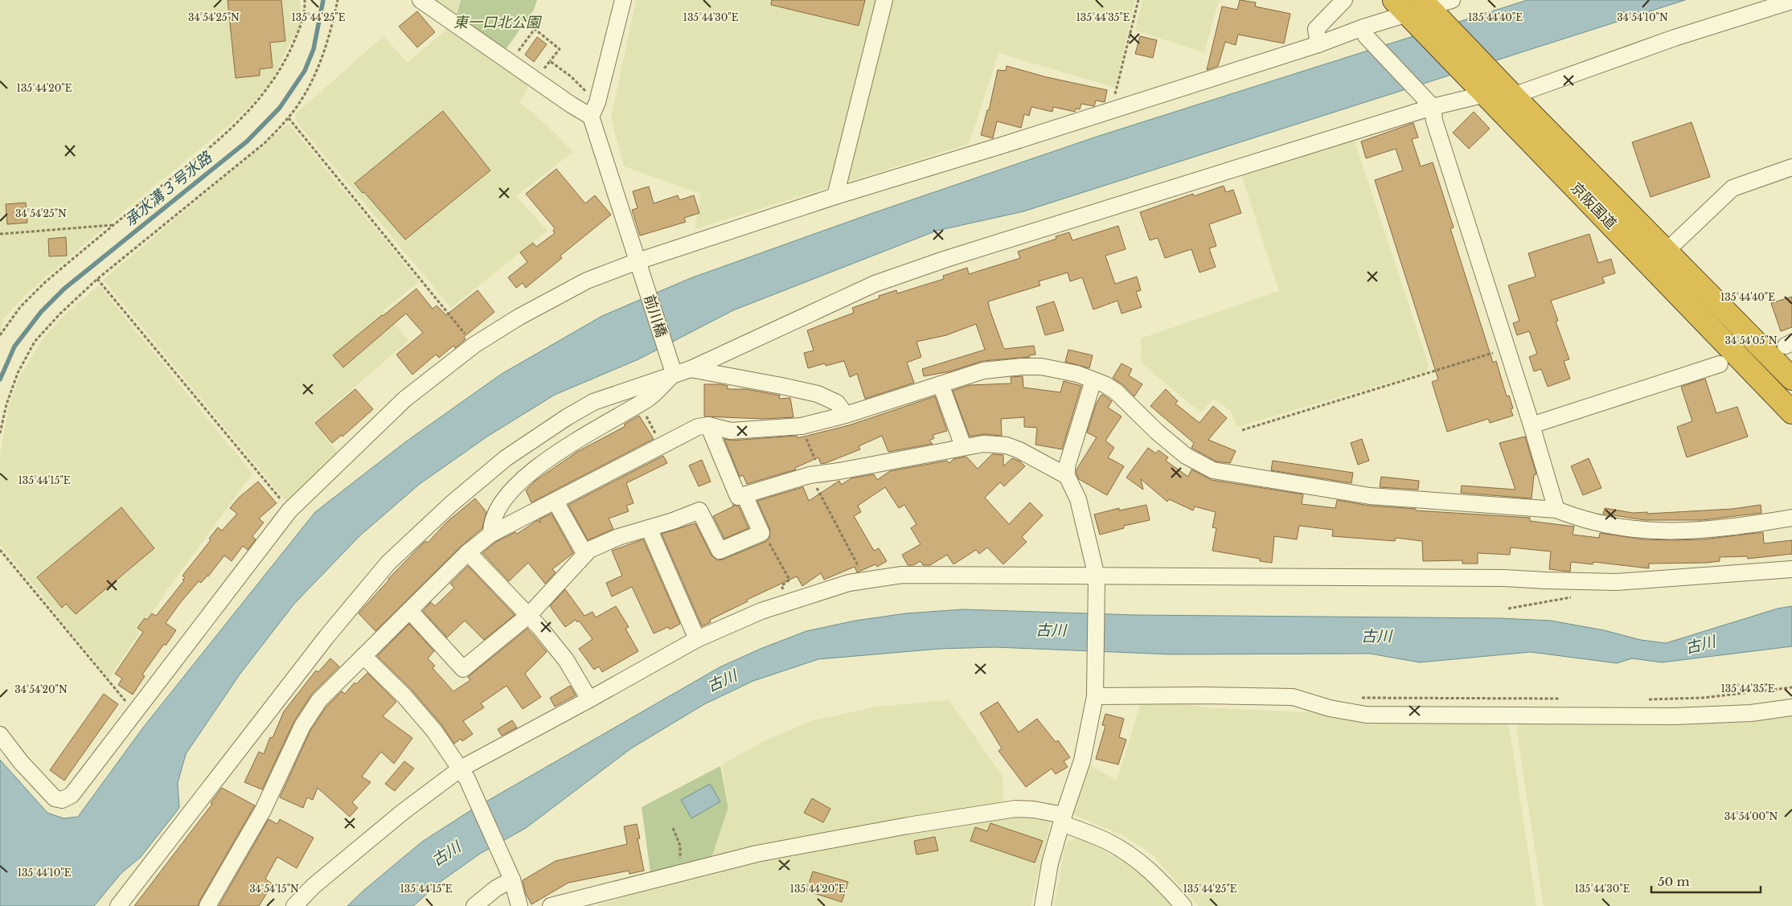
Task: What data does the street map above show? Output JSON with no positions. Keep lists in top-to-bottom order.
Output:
{
  "streets": {
    "highway": ["京阪国道"],
    "street": ["前川橋"]
  },
  "water": ["承水溝３号水路", "古川"],
  "parks": ["東一口北公園"],
  "scale_bar": "50 m",
  "coordinates": [
    "135°44'40\"E",
    "34°54'25\"N",
    "135°44'25\"E",
    "135°44'30\"E",
    "135°44'35\"E",
    "34°54'10\"N",
    "135°44'20\"E",
    "34°54'05\"N",
    "135°44'15\"E",
    "34°54'20\"N",
    "34°54'00\"N",
    "135°44'10\"E",
    "34°54'15\"N"
  ]
}
